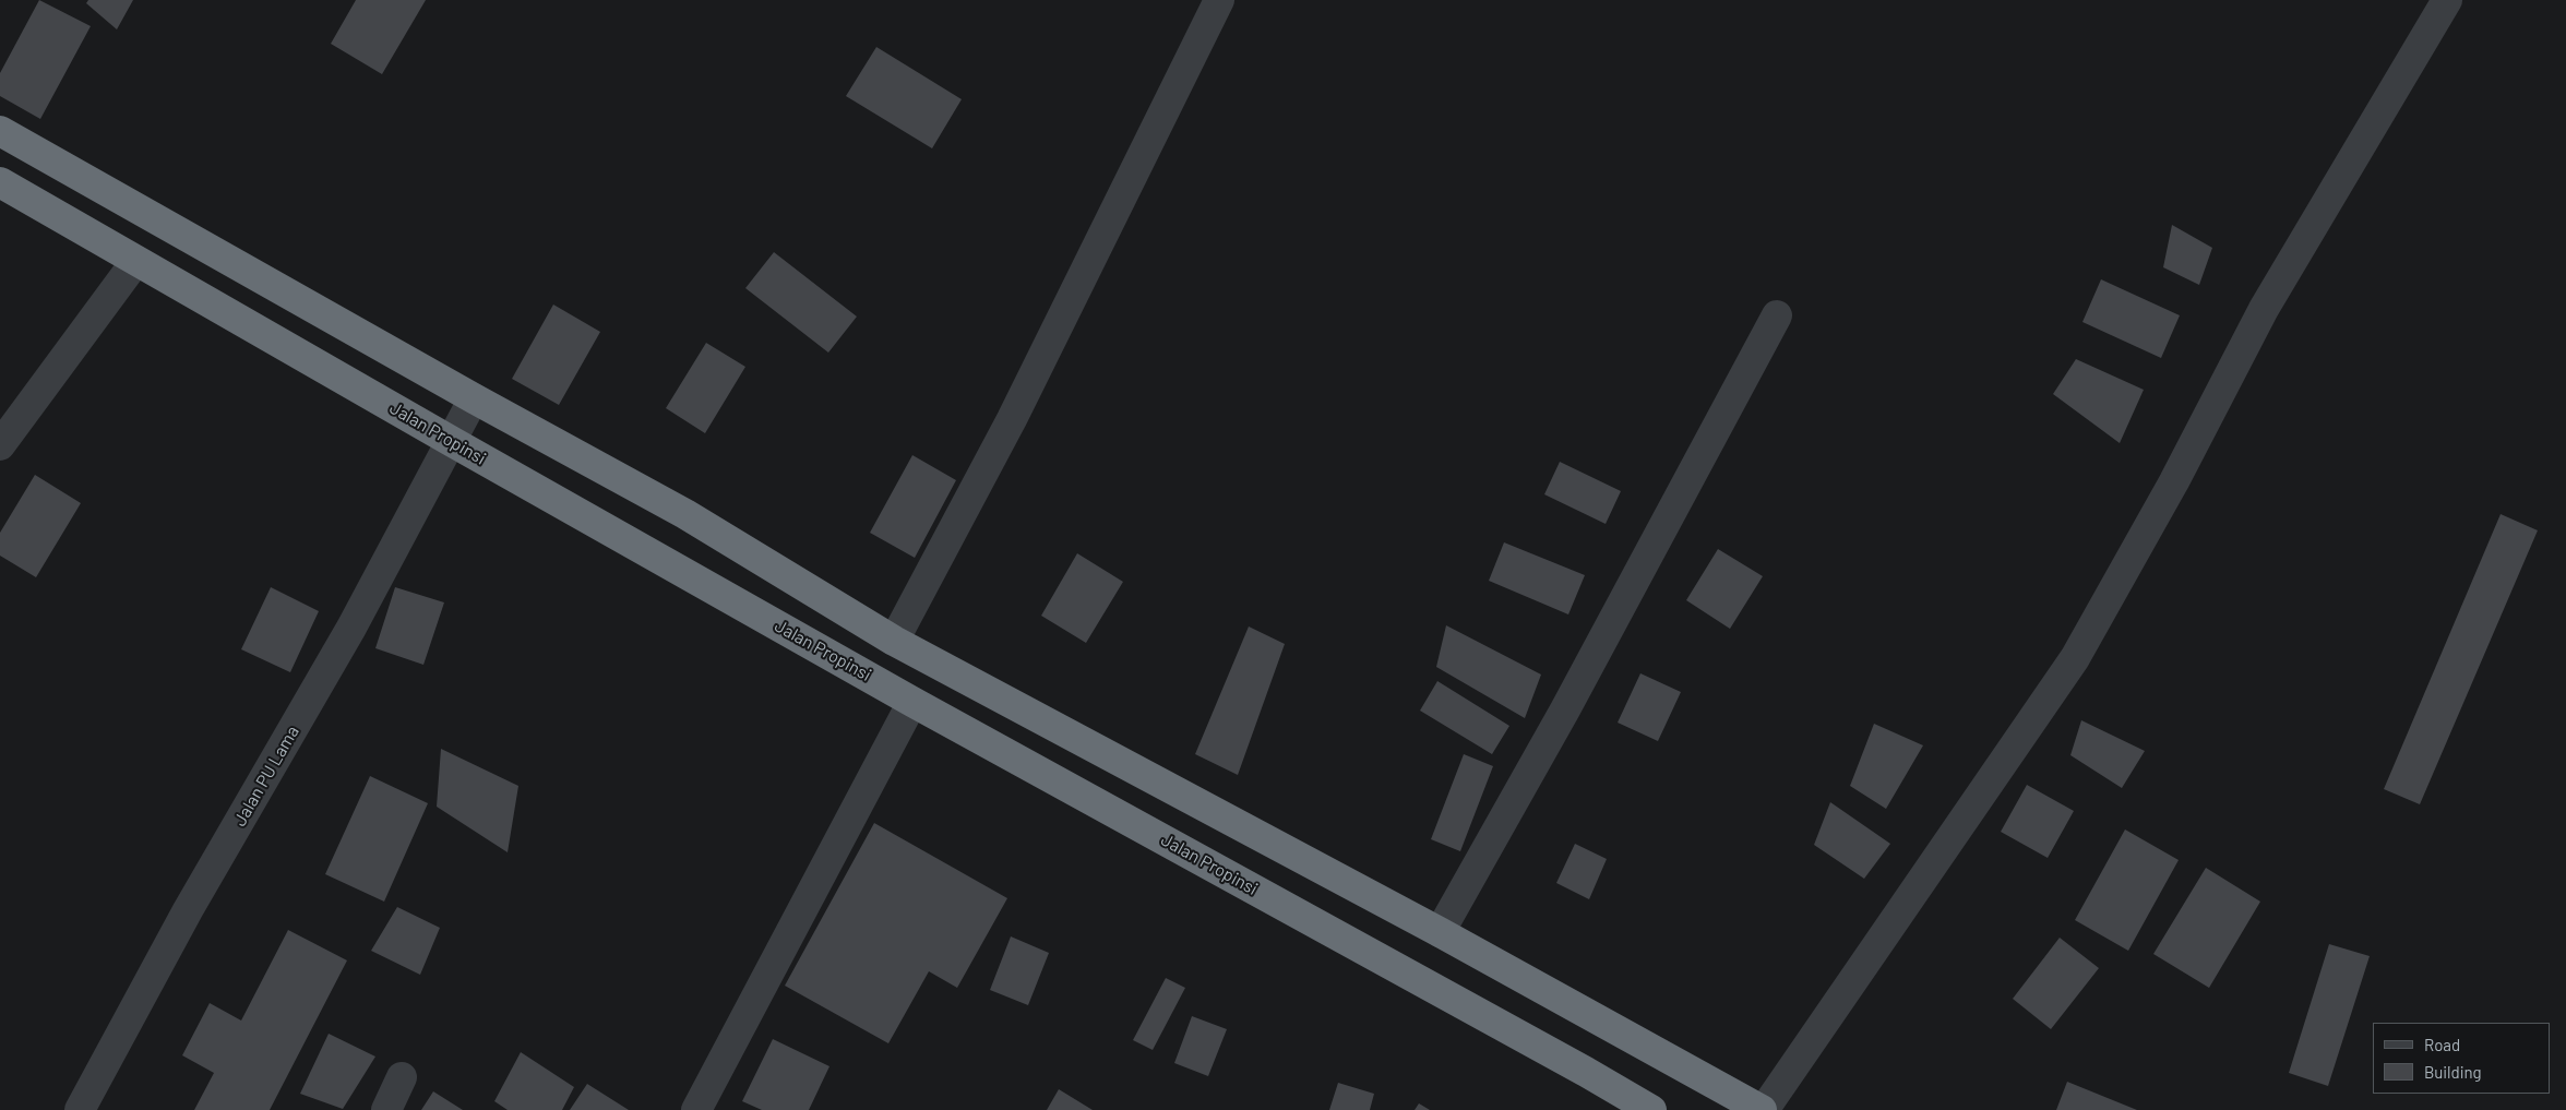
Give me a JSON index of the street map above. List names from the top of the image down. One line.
{"streets":{"highway":["Jalan Propinsi"],"street":["Jalan PU Lama"]},"crossings":[["Jalan Propinsi","Jalan PU Lama"]],"legend":["Road","Building"]}
